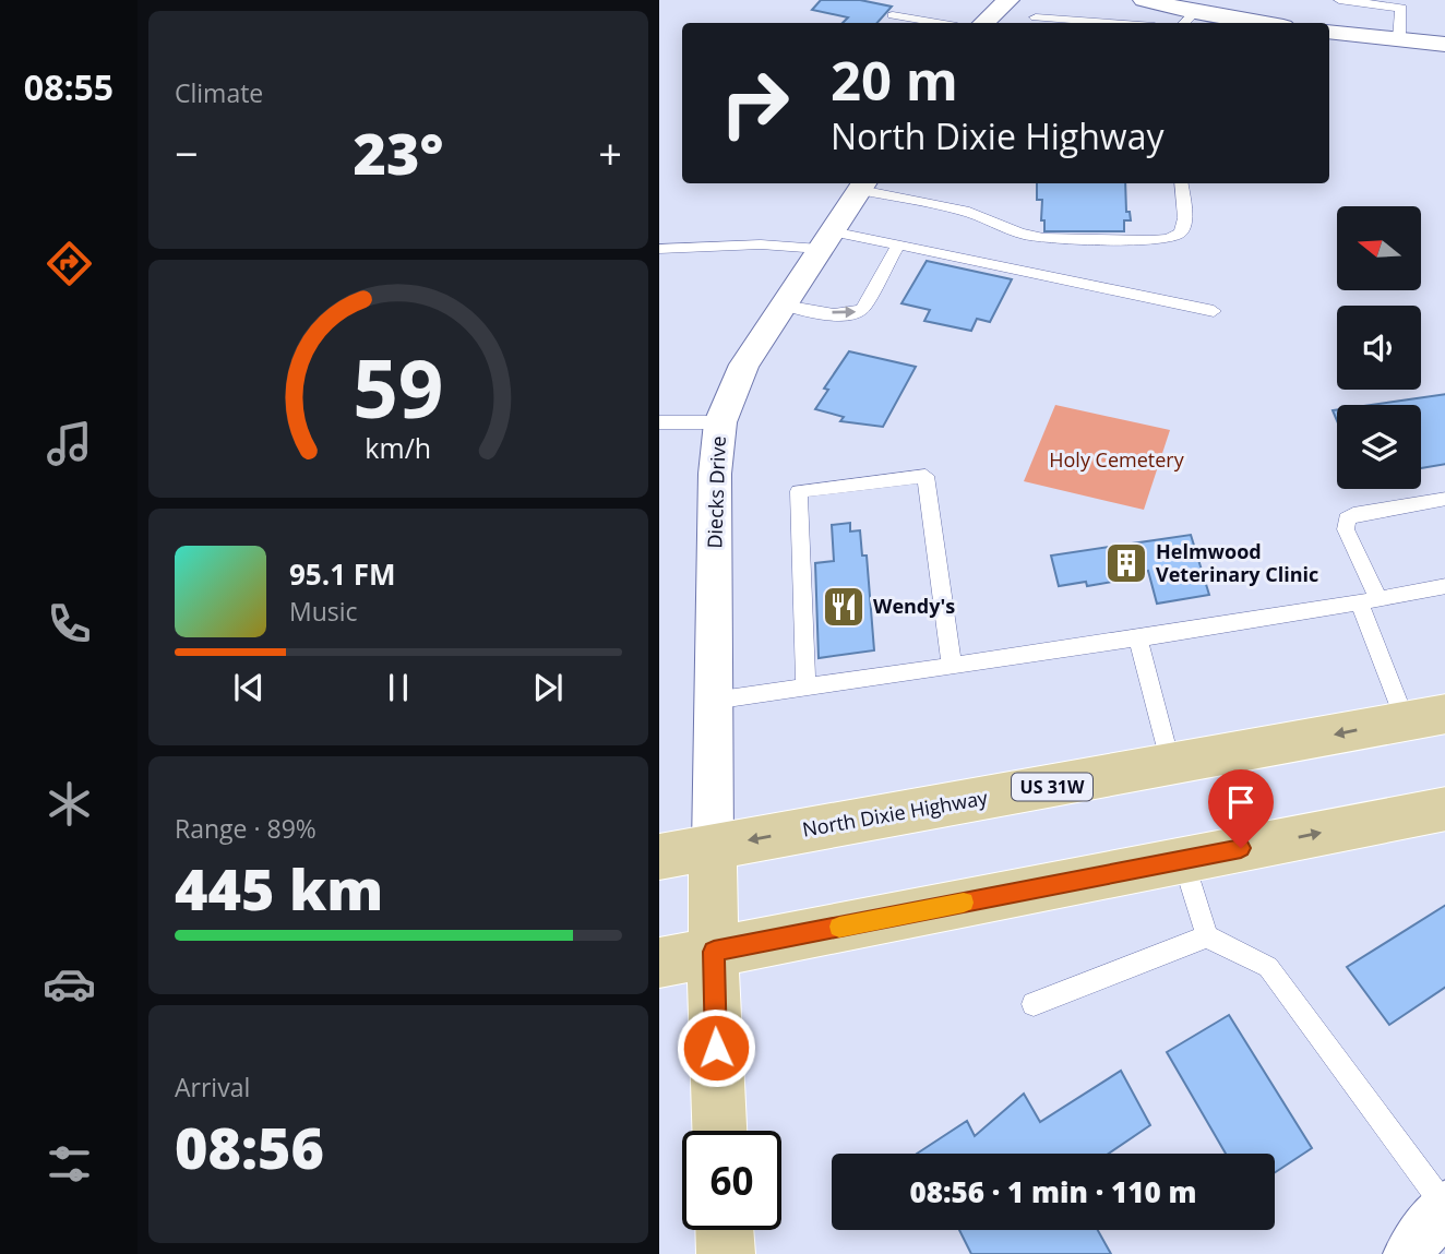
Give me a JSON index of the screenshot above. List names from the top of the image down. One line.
{"streets":{"main road":["US 31W","North Dixie Highway"],"street":["Diecks Drive"]},"crossings":[["Diecks Drive","North Dixie Highway"]],"parks":["Holy Cemetery"],"places":{"building":["Helmwood Veterinary Clinic"],"restaurant":["Wendy's"]},"north":"left","page":{"tabs":"08:55","tile":["Climate",["Range · 89%","445 km"],["Arrival","08:56"]],"turn":["20 m","North Dixie Highway"],"heat":["−","23°","+"],"song":["95.1 FM","Music"],"limit":"60","trip":"08:56 · 1 min · 110 m","gauge":["59","km/h"]}}
